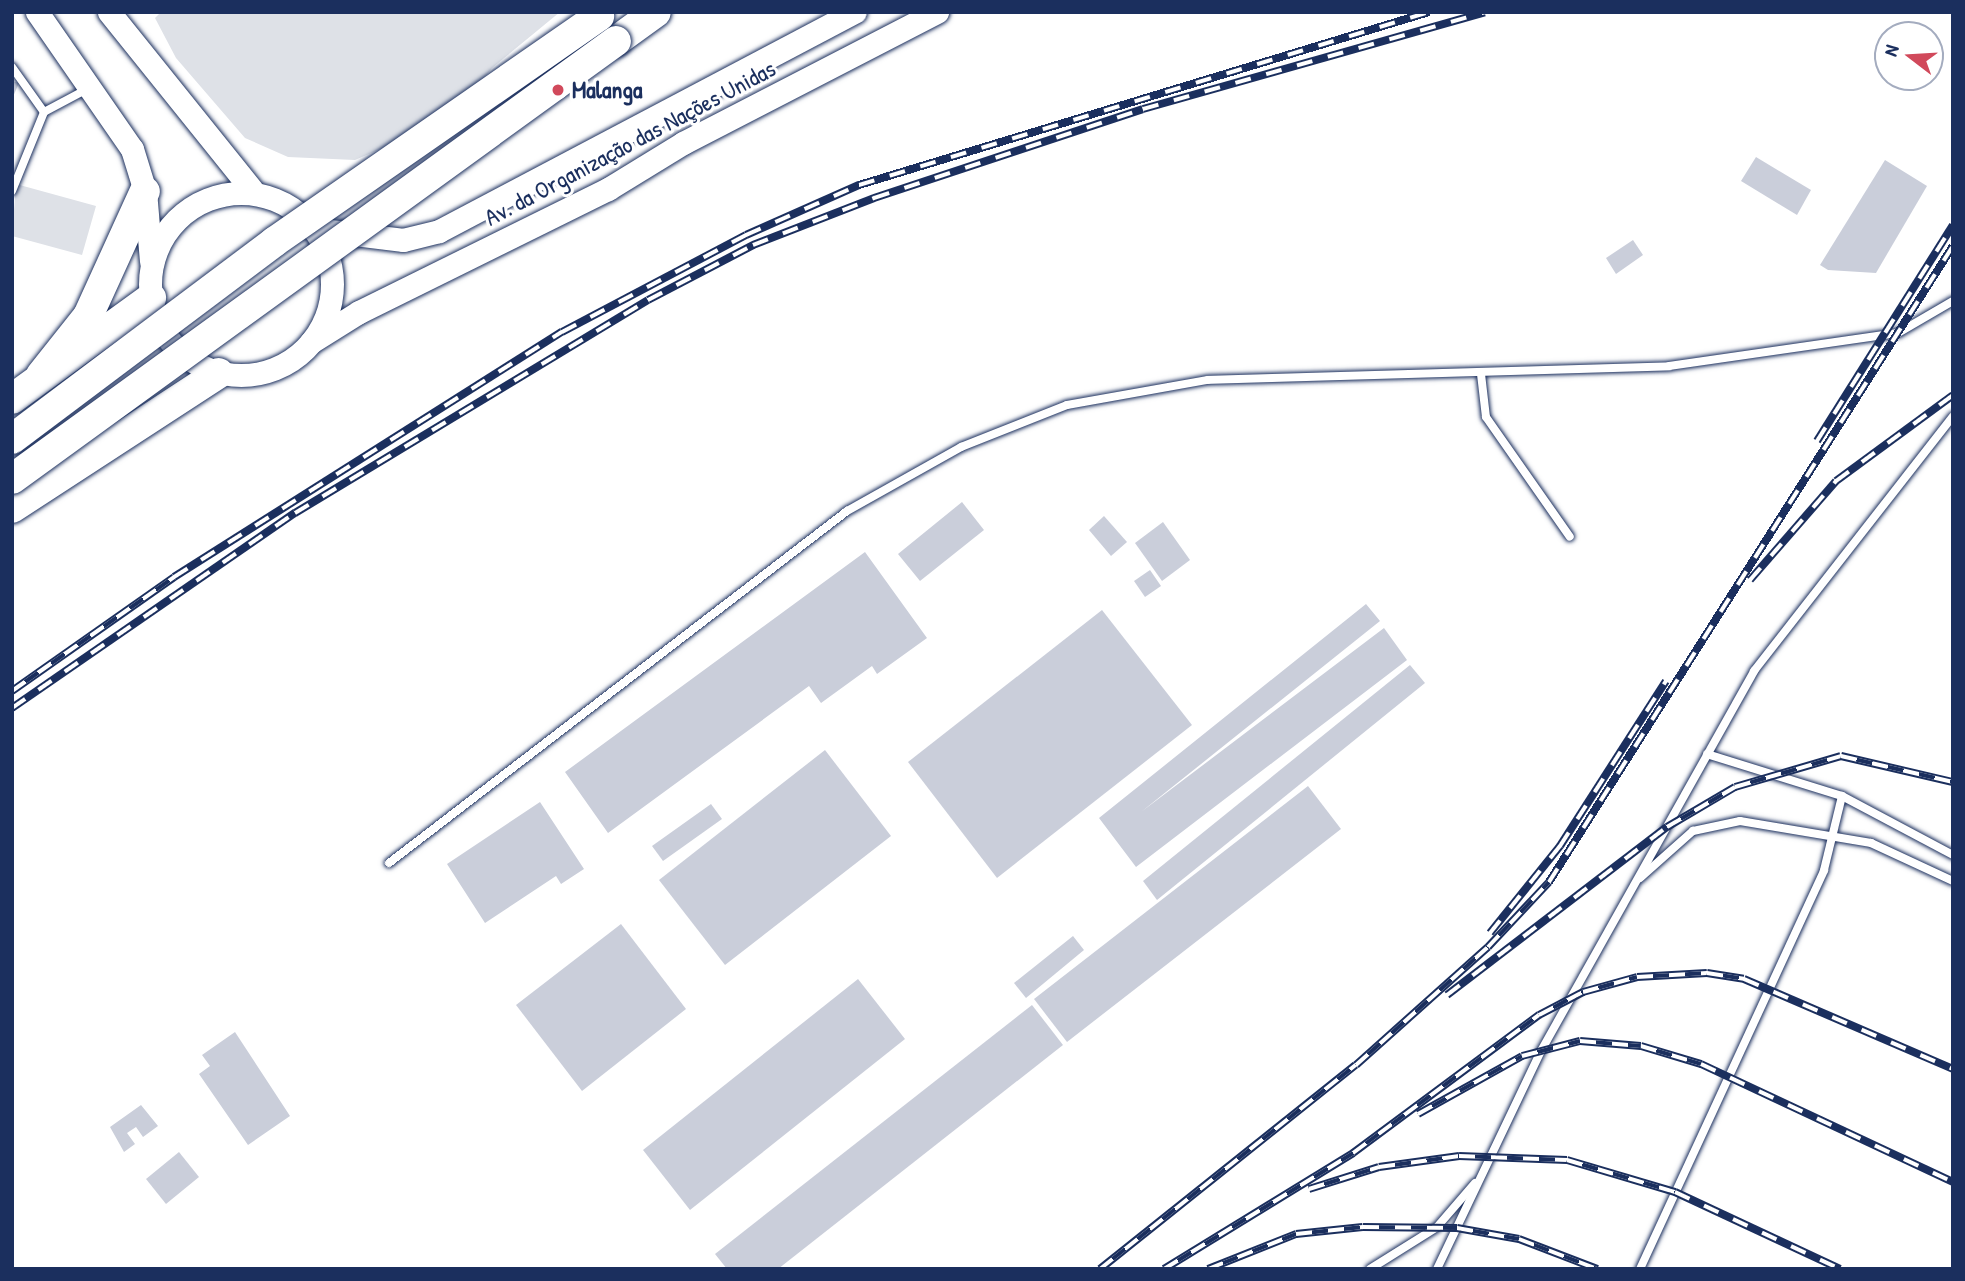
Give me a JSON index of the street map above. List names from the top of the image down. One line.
{"streets":{"main road":["Av. da Organização das Nações Unidas"]},"places":["Malanga"],"north":"left"}
